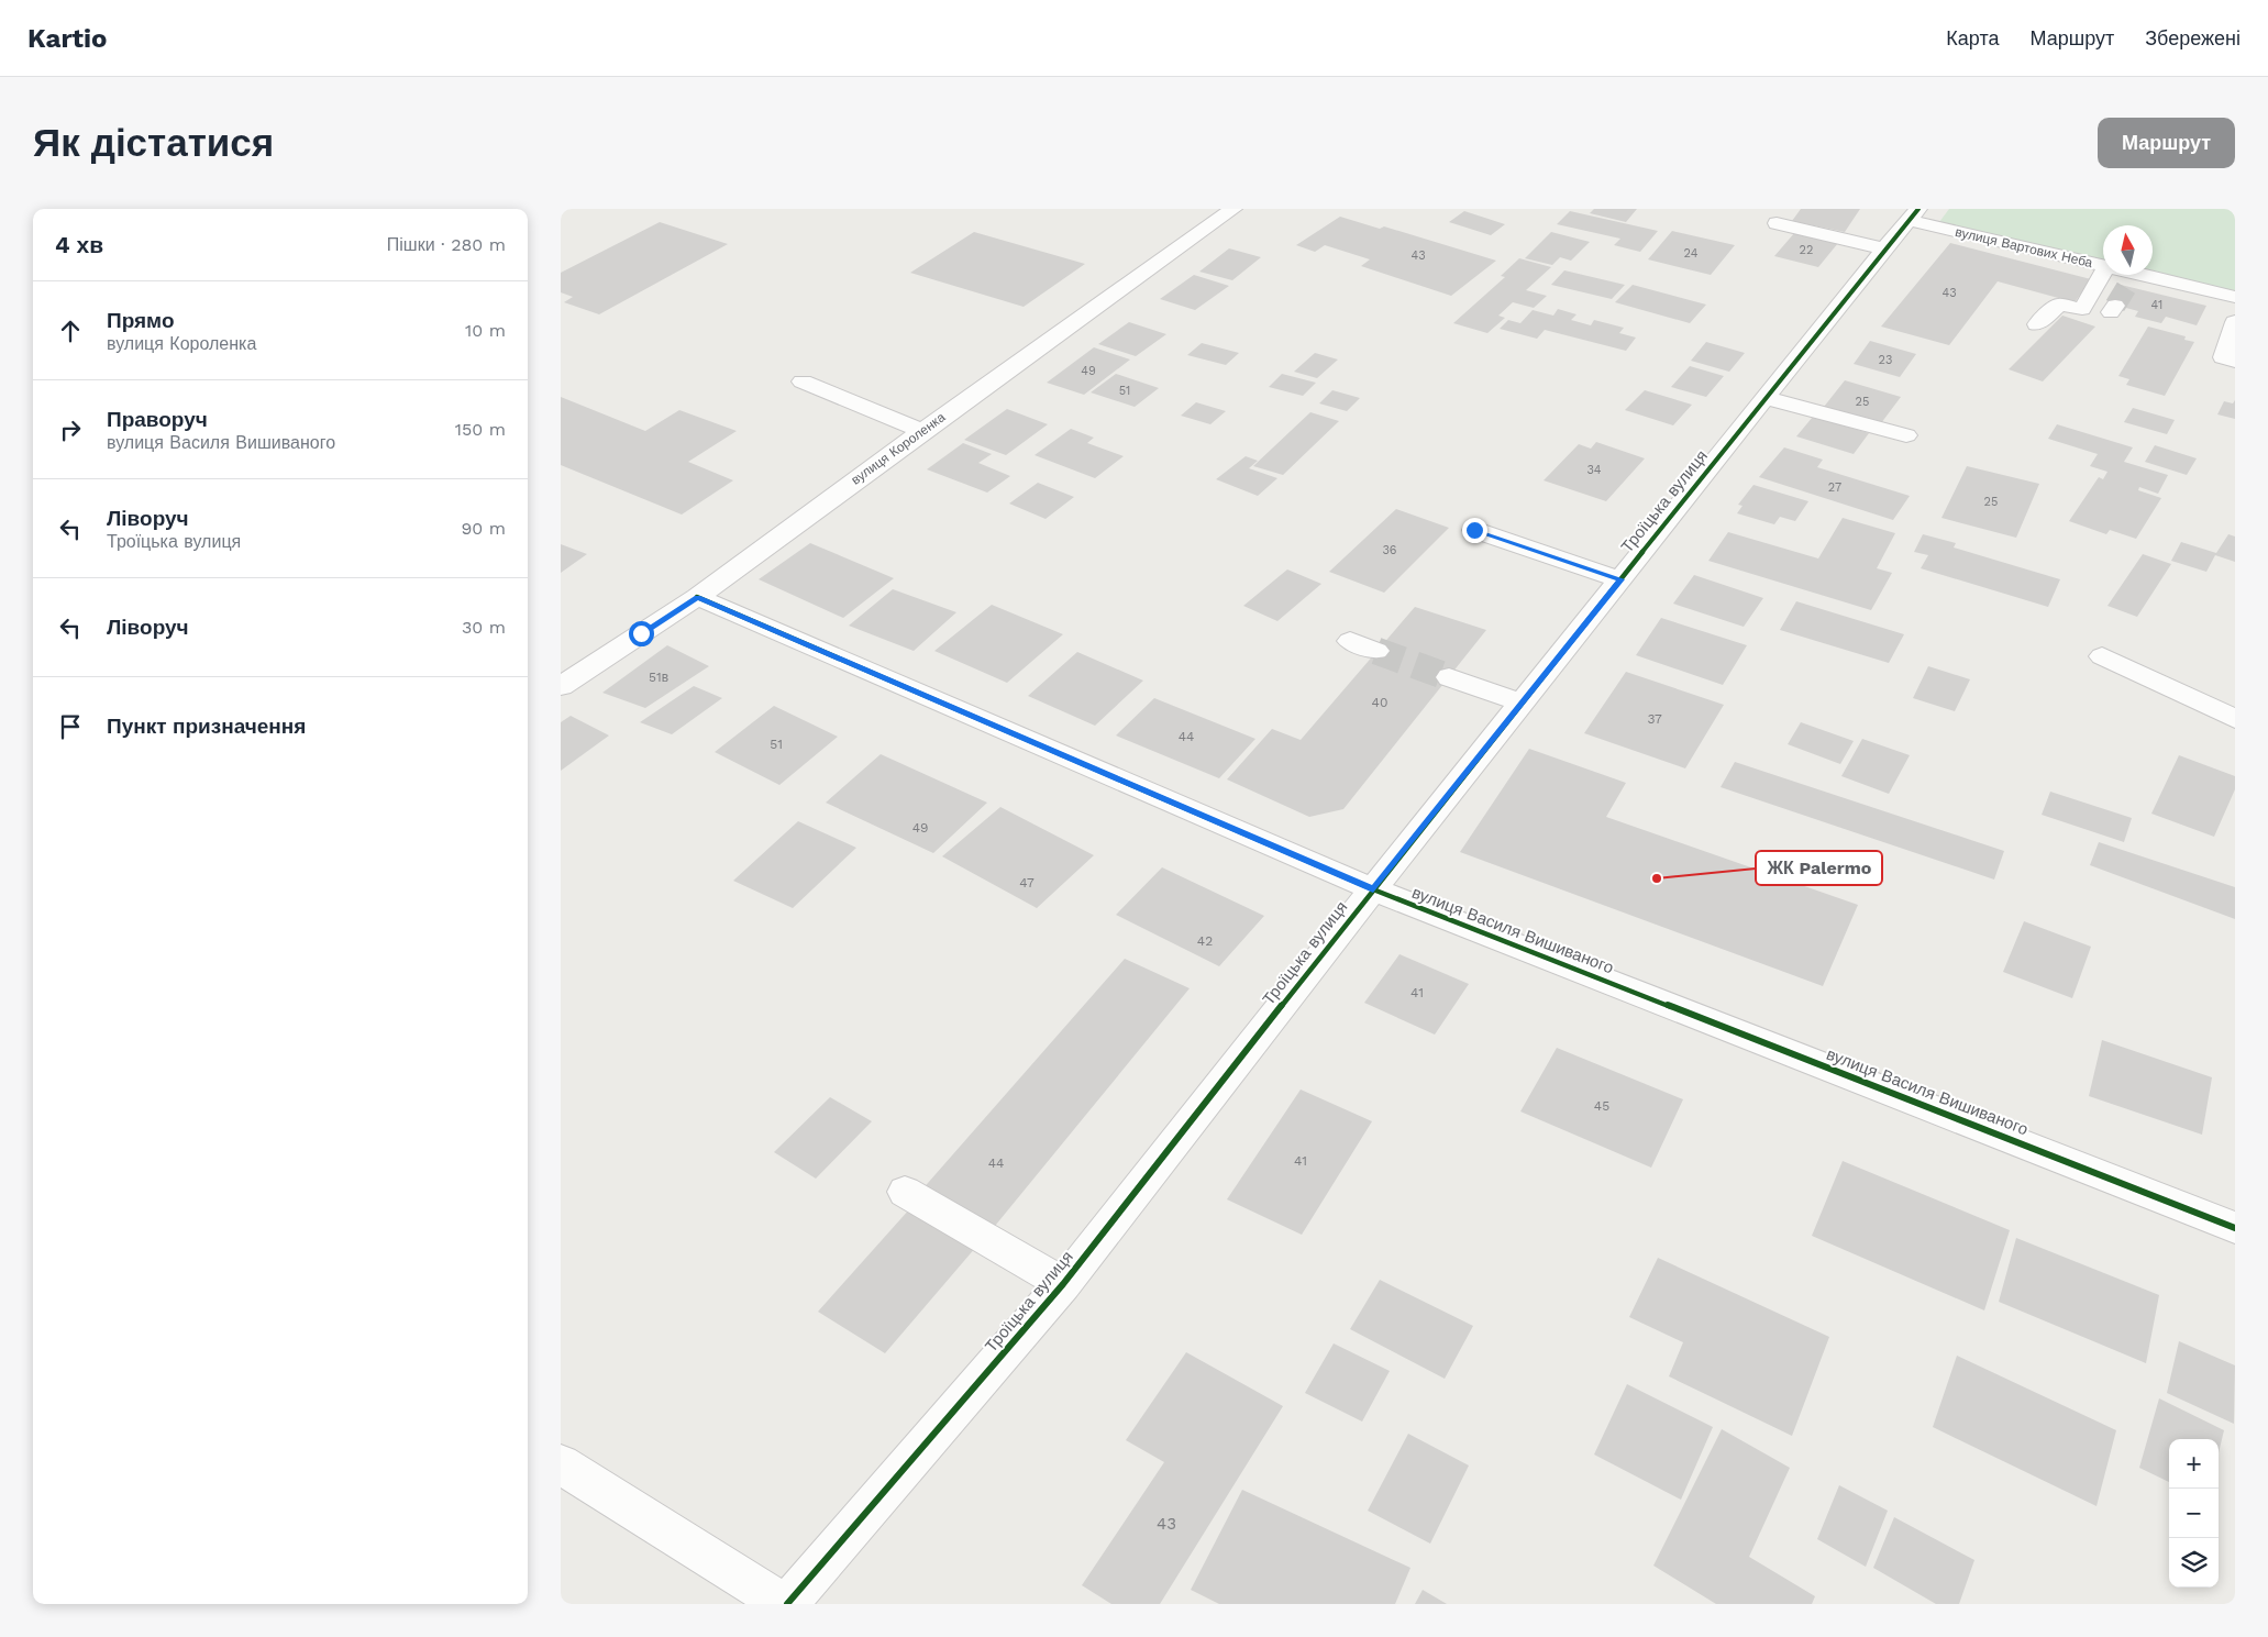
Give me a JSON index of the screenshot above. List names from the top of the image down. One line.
{"streets":{"street":["вулиця Вартових Неба","вулиця Короленка","Троїцька вулиця","вулиця Василя Вишиваного"]},"crossings":[["вулиця Вартових Неба","Троїцька вулиця"],["вулиця Короленка","вулиця Василя Вишиваного"],["Троїцька вулиця","вулиця Василя Вишиваного"]],"places":["ЖК Palermo"],"house_numbers":["22","24","43","43","41","23","49","51","25","34","27","25","36","51в","40","37","44","51","49","47","42","41","45","41","44","43"],"north":"top","page":{"header":"Kartio","nav":["Карта","Маршрут","Збережені"],"buttons":"Маршрут","title":"Як дістатися","heading":["4 хв","Пішки · 280 m"],"list":[["Прямо","вулиця Короленка","10 m"],["Праворуч","вулиця Василя Вишиваного","150 m"],["Ліворуч","Троїцька вулиця","90 m"],["Ліворуч","30 m"],"Пункт призначення"],"map_buttons":["+","−"]}}
